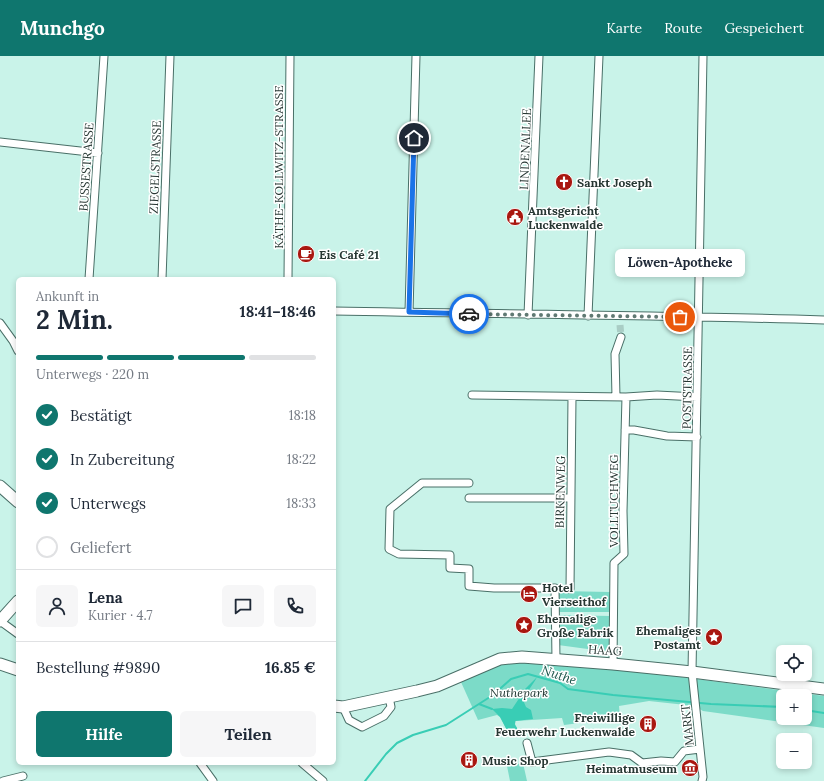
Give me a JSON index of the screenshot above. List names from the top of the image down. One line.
{"streets":{"main road":["HAAG"],"street":["LINDENALLEE","BUSSESTRASSE","ZIEGELSTRASSE","KÄTHE-KOLLWITZ-STRASSE","POSTSTRASSE","BIRKENWEG","VOLLTUCHWEG","MARKT"]},"crossings":[["POSTSTRASSE","HAAG"],["POSTSTRASSE","MARKT"],["VOLLTUCHWEG","HAAG"],["HAAG","MARKT"]],"water":["Nuthe"],"parks":["Nuthepark"],"places":{"church":["Sankt Joseph"],"public building":["Amtsgericht Luckenwalde"],"cafe":["Eis Café 21"],"other":["Löwen-Apotheke"],"hotel":["Hotel Vierseithof"],"place":["Ehemalige Große Fabrik","Ehemaliges Postamt"],"building":["Freiwillige Feuerwehr Luckenwalde","Music Shop"],"museum":["Heimatmuseum"]},"page":{"header":"Munchgo","nav":["Karte","Route","Gespeichert"],"bubble":"Löwen-Apotheke","heading":["2 Min.","Ankunft in","18:41–18:46"],"panel":["Lena","Kurier · 4.7","Bestellung #9890","16.85 €"],"bar":"Unterwegs · 220 m","list":[["Bestätigt","18:18"],["In Zubereitung","18:22"],["Unterwegs","18:33"],"Geliefert"],"map_buttons":["+","−"],"buttons":["Hilfe","Teilen"]}}
